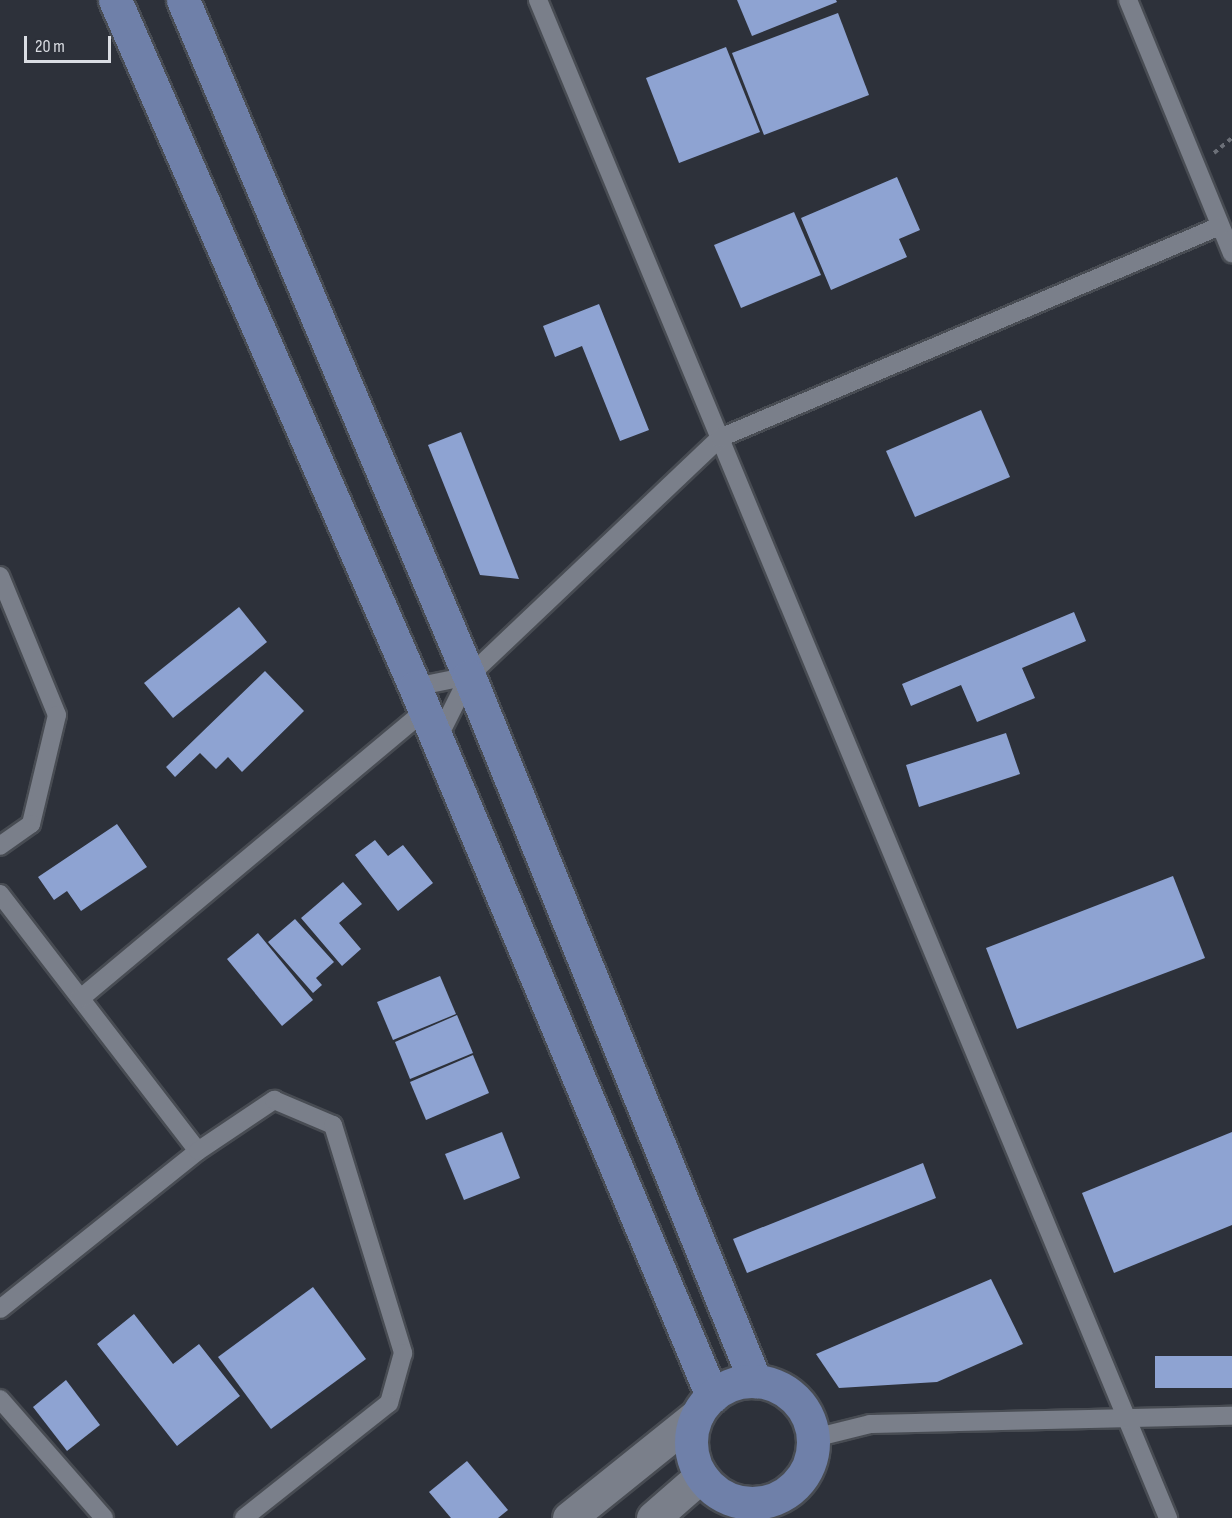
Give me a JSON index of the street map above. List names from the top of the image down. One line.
{"scale_bar":"20 m"}
